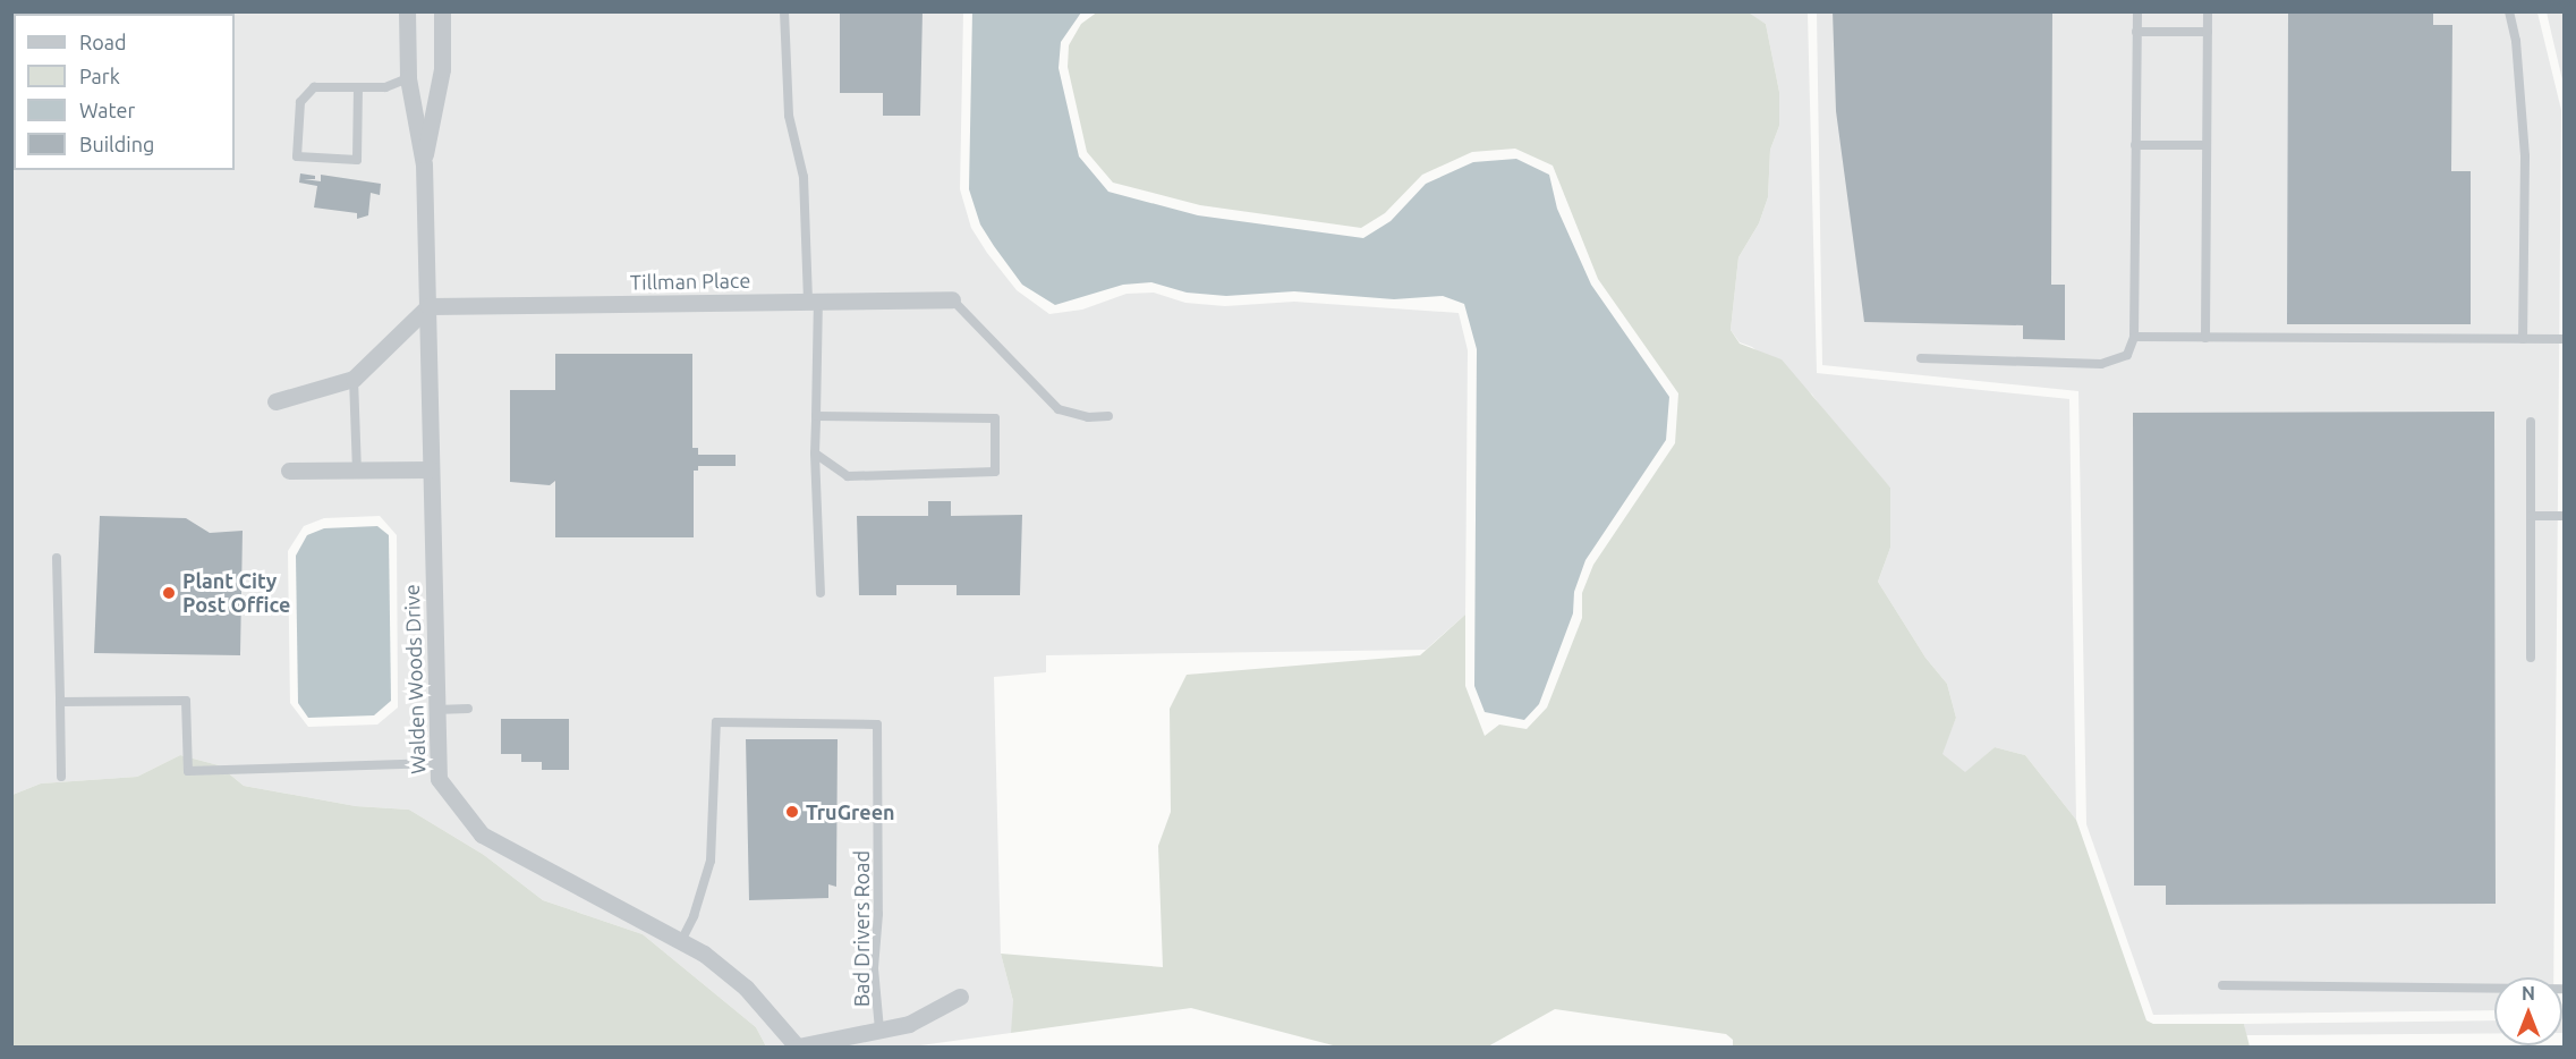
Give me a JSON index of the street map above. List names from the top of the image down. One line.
{"streets":{"street":["Tillman Place","Walden Woods Drive"],"lane":["Bad Drivers Road"]},"crossings":[["Tillman Place","Walden Woods Drive"],["Walden Woods Drive","Bad Drivers Road"]],"places":["Plant City Post Office","TruGreen"],"legend":["Road","Park","Water","Building"],"north":"top"}
